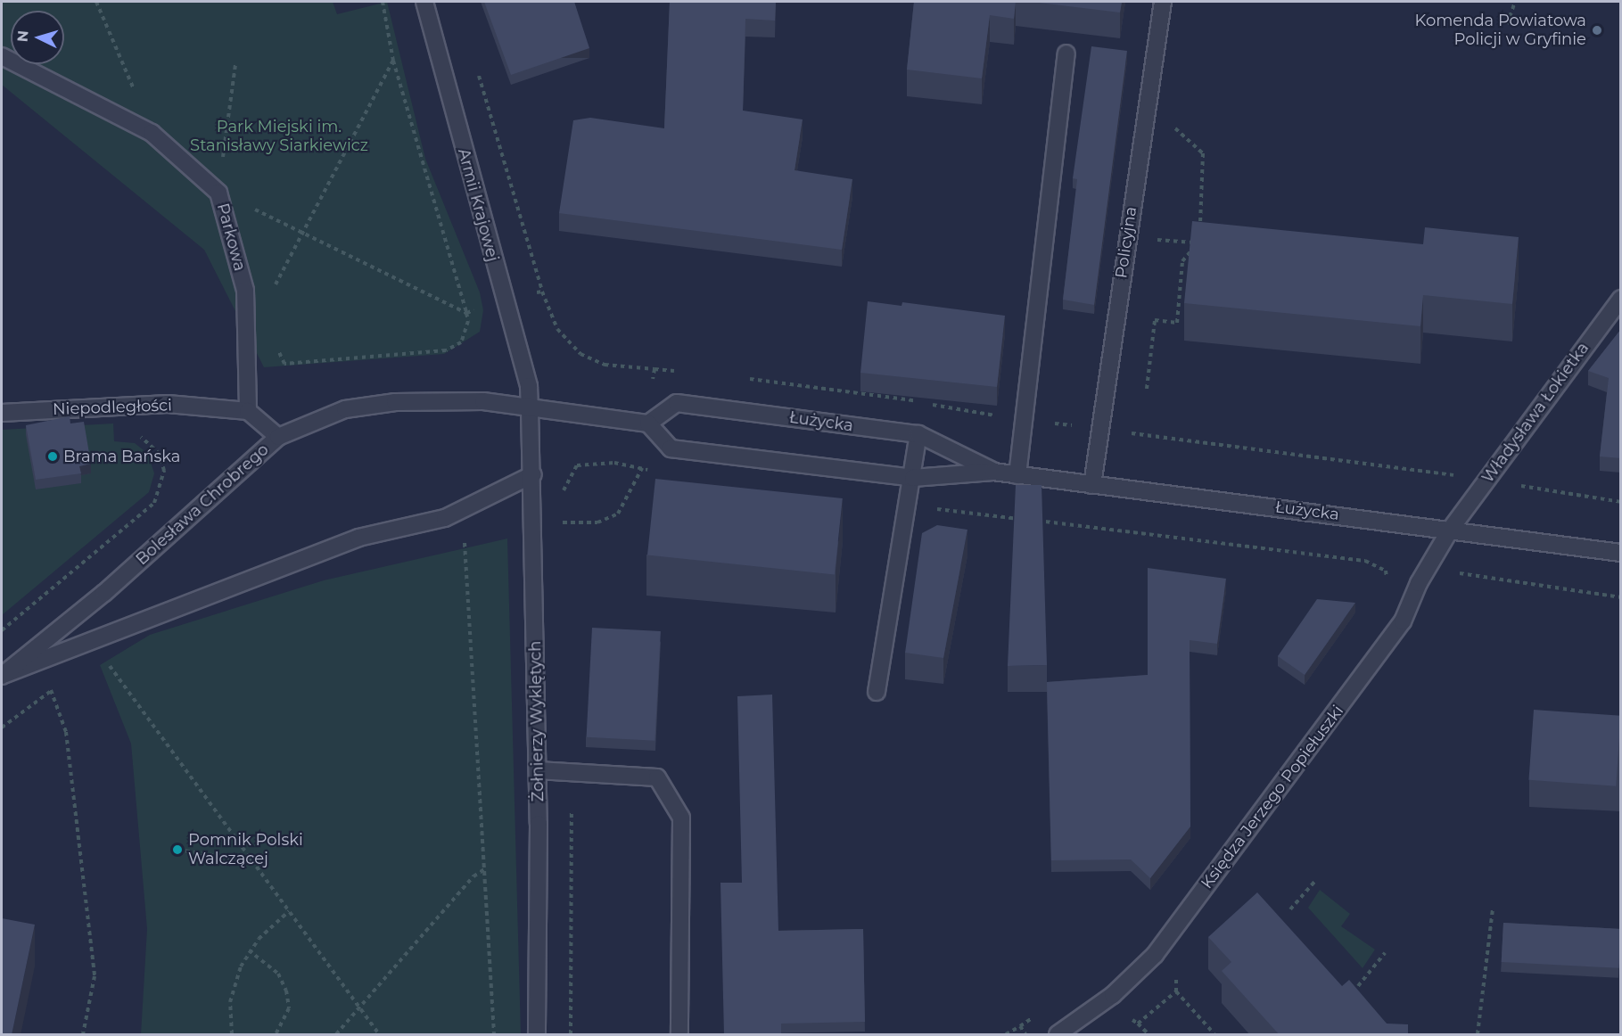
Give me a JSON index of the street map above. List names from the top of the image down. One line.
{"streets":{"street":["Armii Krajowej","Parkowa","Policyjna","Niepodległości","Władysława Łokietka","Łużycka","Bolesława Chrobrego","Żołnierzy Wyklętych","Księdza Jerzego Popiełuszki"]},"crossings":[["Armii Krajowej","Bolesława Chrobrego"],["Armii Krajowej","Żołnierzy Wyklętych"],["Parkowa","Niepodległości"],["Policyjna","Łużycka"],["Władysława Łokietka","Łużycka"],["Władysława Łokietka","Księdza Jerzego Popiełuszki"],["Łużycka","Księdza Jerzego Popiełuszki"],["Bolesława Chrobrego","Żołnierzy Wyklętych"]],"parks":["Park Miejski im. Stanisławy Siarkiewicz"],"places":["Komenda Powiatowa Policji w Gryfinie","Brama Bańska","Pomnik Polski Walczącej"],"north":"left"}
